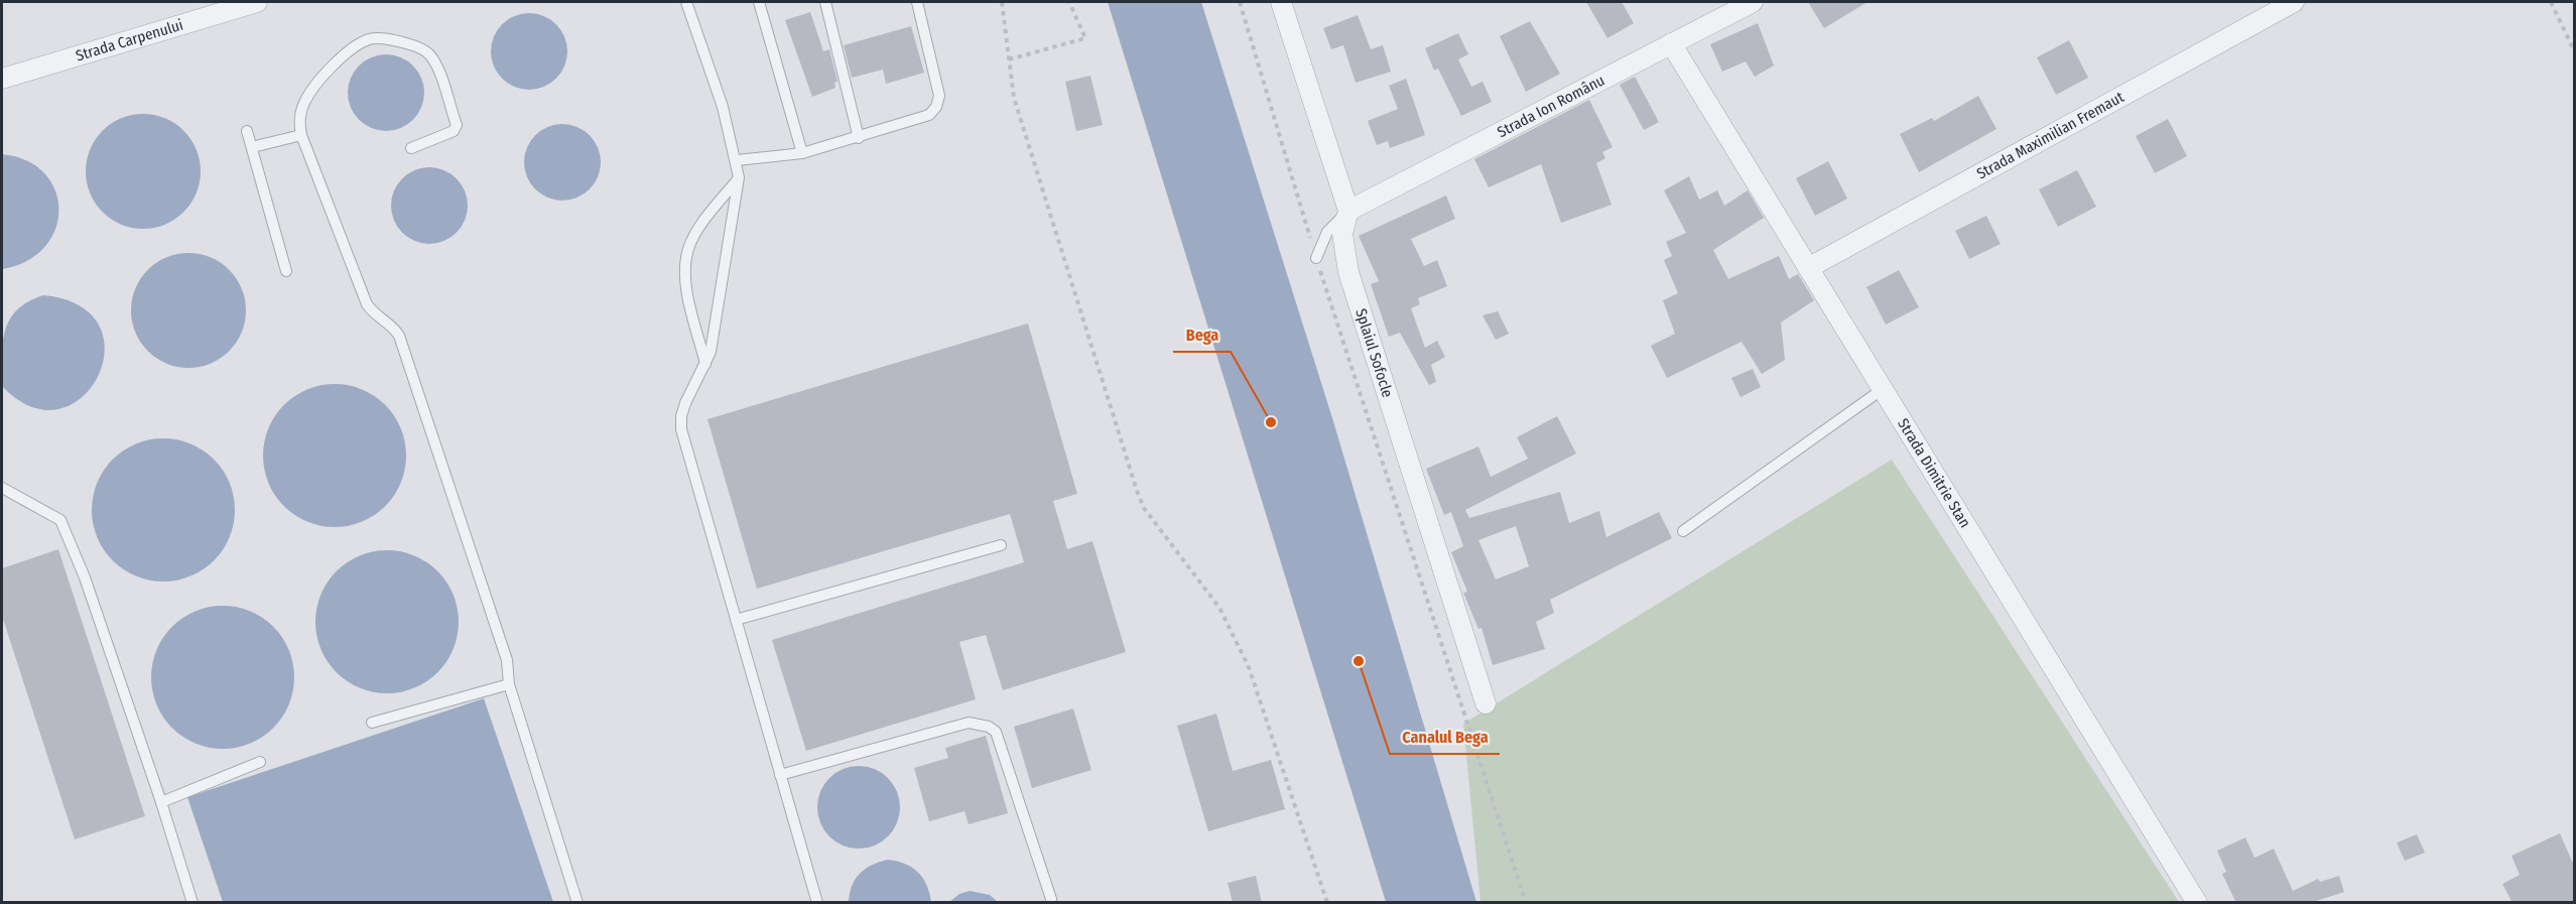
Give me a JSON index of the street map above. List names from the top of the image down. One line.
{"streets":{"street":["Strada Carpenului","Strada Ion Românu","Strada Maximilian Fremaut","Splaiul Sofocle","Strada Dimitrie Stan"]},"crossings":[["Strada Ion Românu","Splaiul Sofocle"],["Strada Ion Românu","Strada Dimitrie Stan"],["Strada Maximilian Fremaut","Strada Dimitrie Stan"]],"places":["Bega","Canalul Bega"]}
